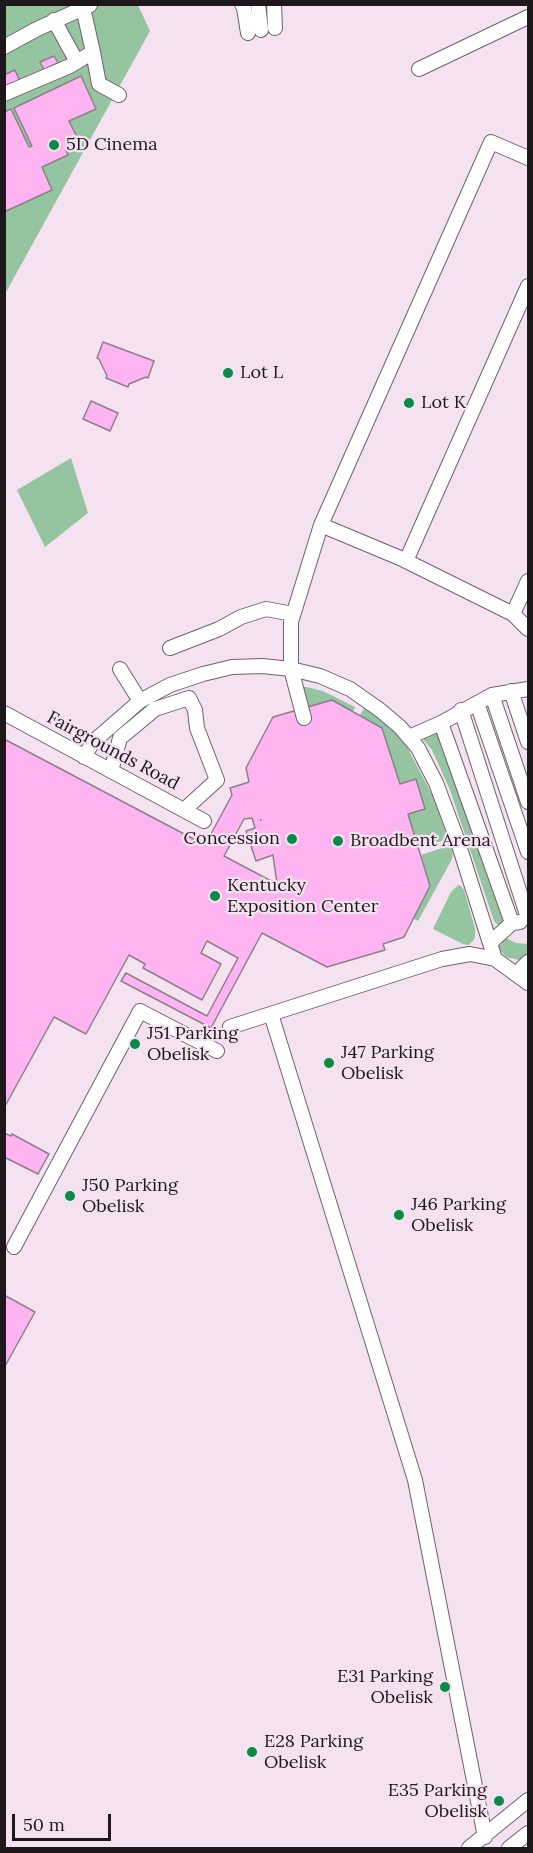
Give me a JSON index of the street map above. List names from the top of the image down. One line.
{"streets":{"street":["Fairgrounds Road"]},"places":["5D Cinema","Lot L","Lot K","Concession","Broadbent Arena","Kentucky Exposition Center","J51 Parking Obelisk","J47 Parking Obelisk","J50 Parking Obelisk","J46 Parking Obelisk","E31 Parking Obelisk","E28 Parking Obelisk","E35 Parking Obelisk"],"scale_bar":"50 m"}
